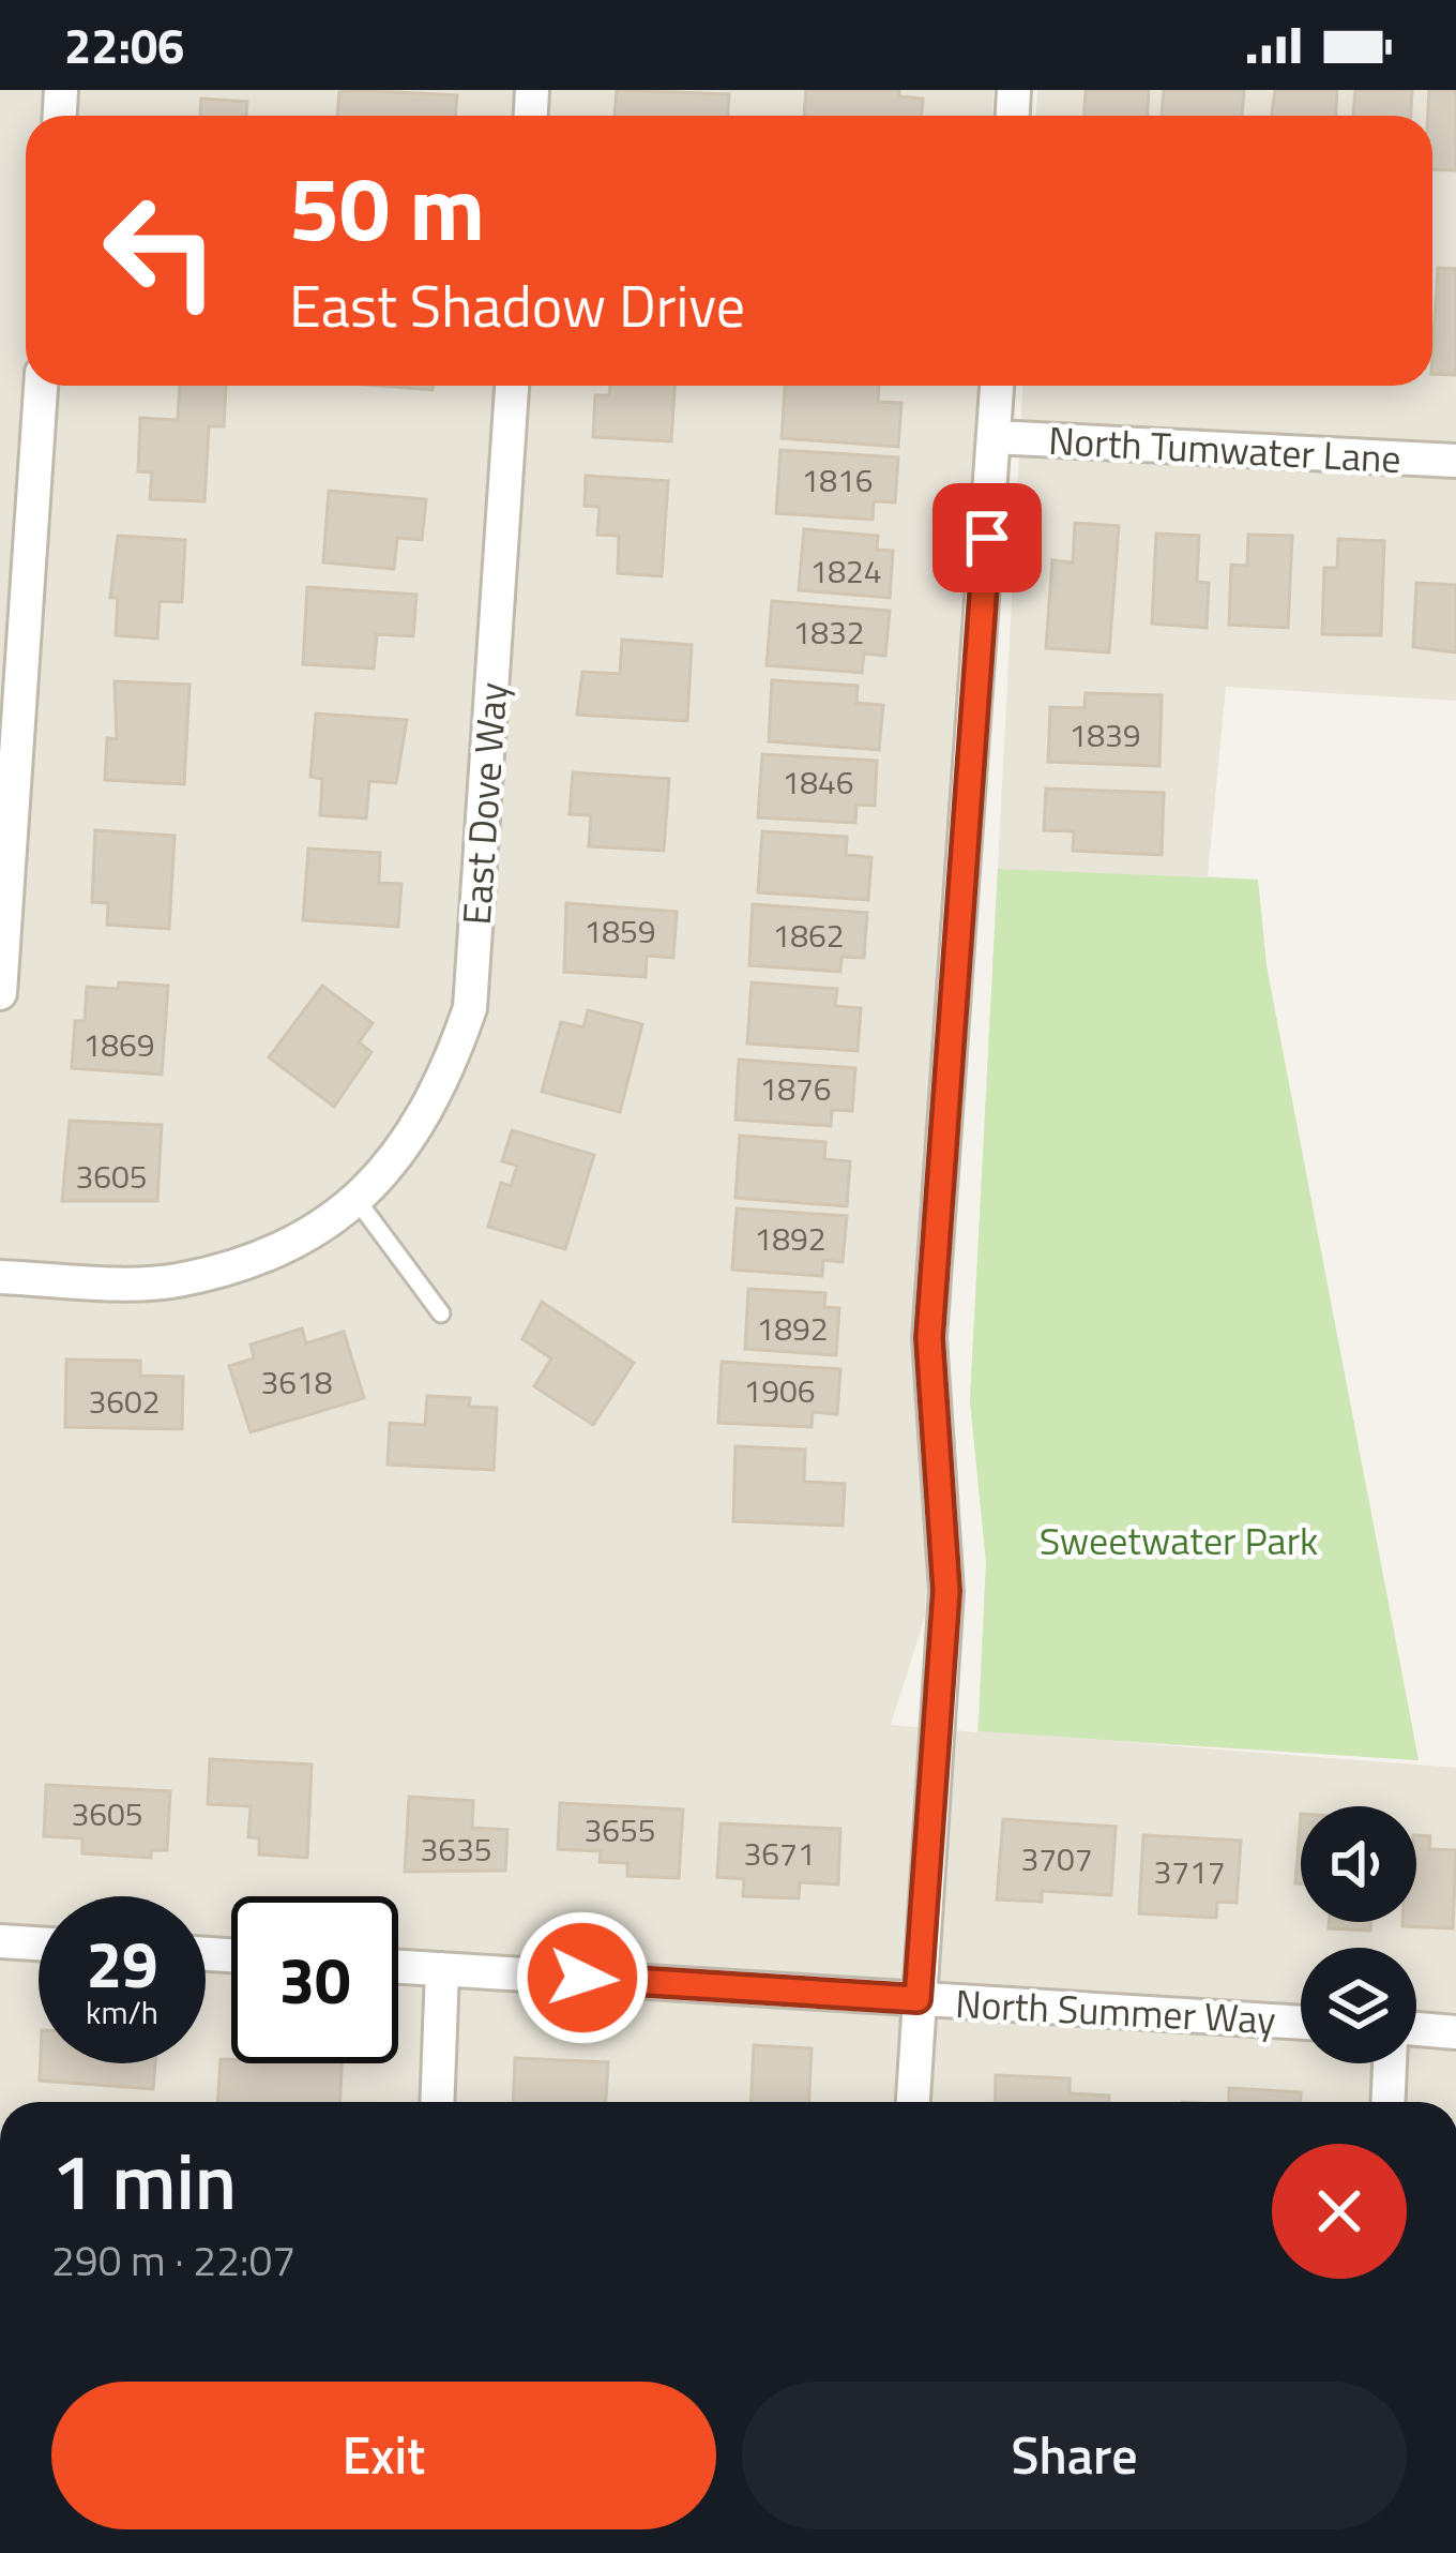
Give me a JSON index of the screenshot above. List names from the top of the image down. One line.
{"streets":{"street":["North Tumwater Lane","East Dove Way","North Summer Way"]},"parks":["Sweetwater Park"],"house_numbers":["1816","1824","1832","1839","1846","1859","1862","1869","1876","3605","1892","1892","3618","1906","3602","3605","3655","3635","3671","3707","3717"],"page":{"status":"22:06","turn":["50 m","East Shadow Drive"],"speed":"29 km/h","limit":"30","heading":["1 min","290 m · 22:07"],"buttons":["Exit","Share"]}}
